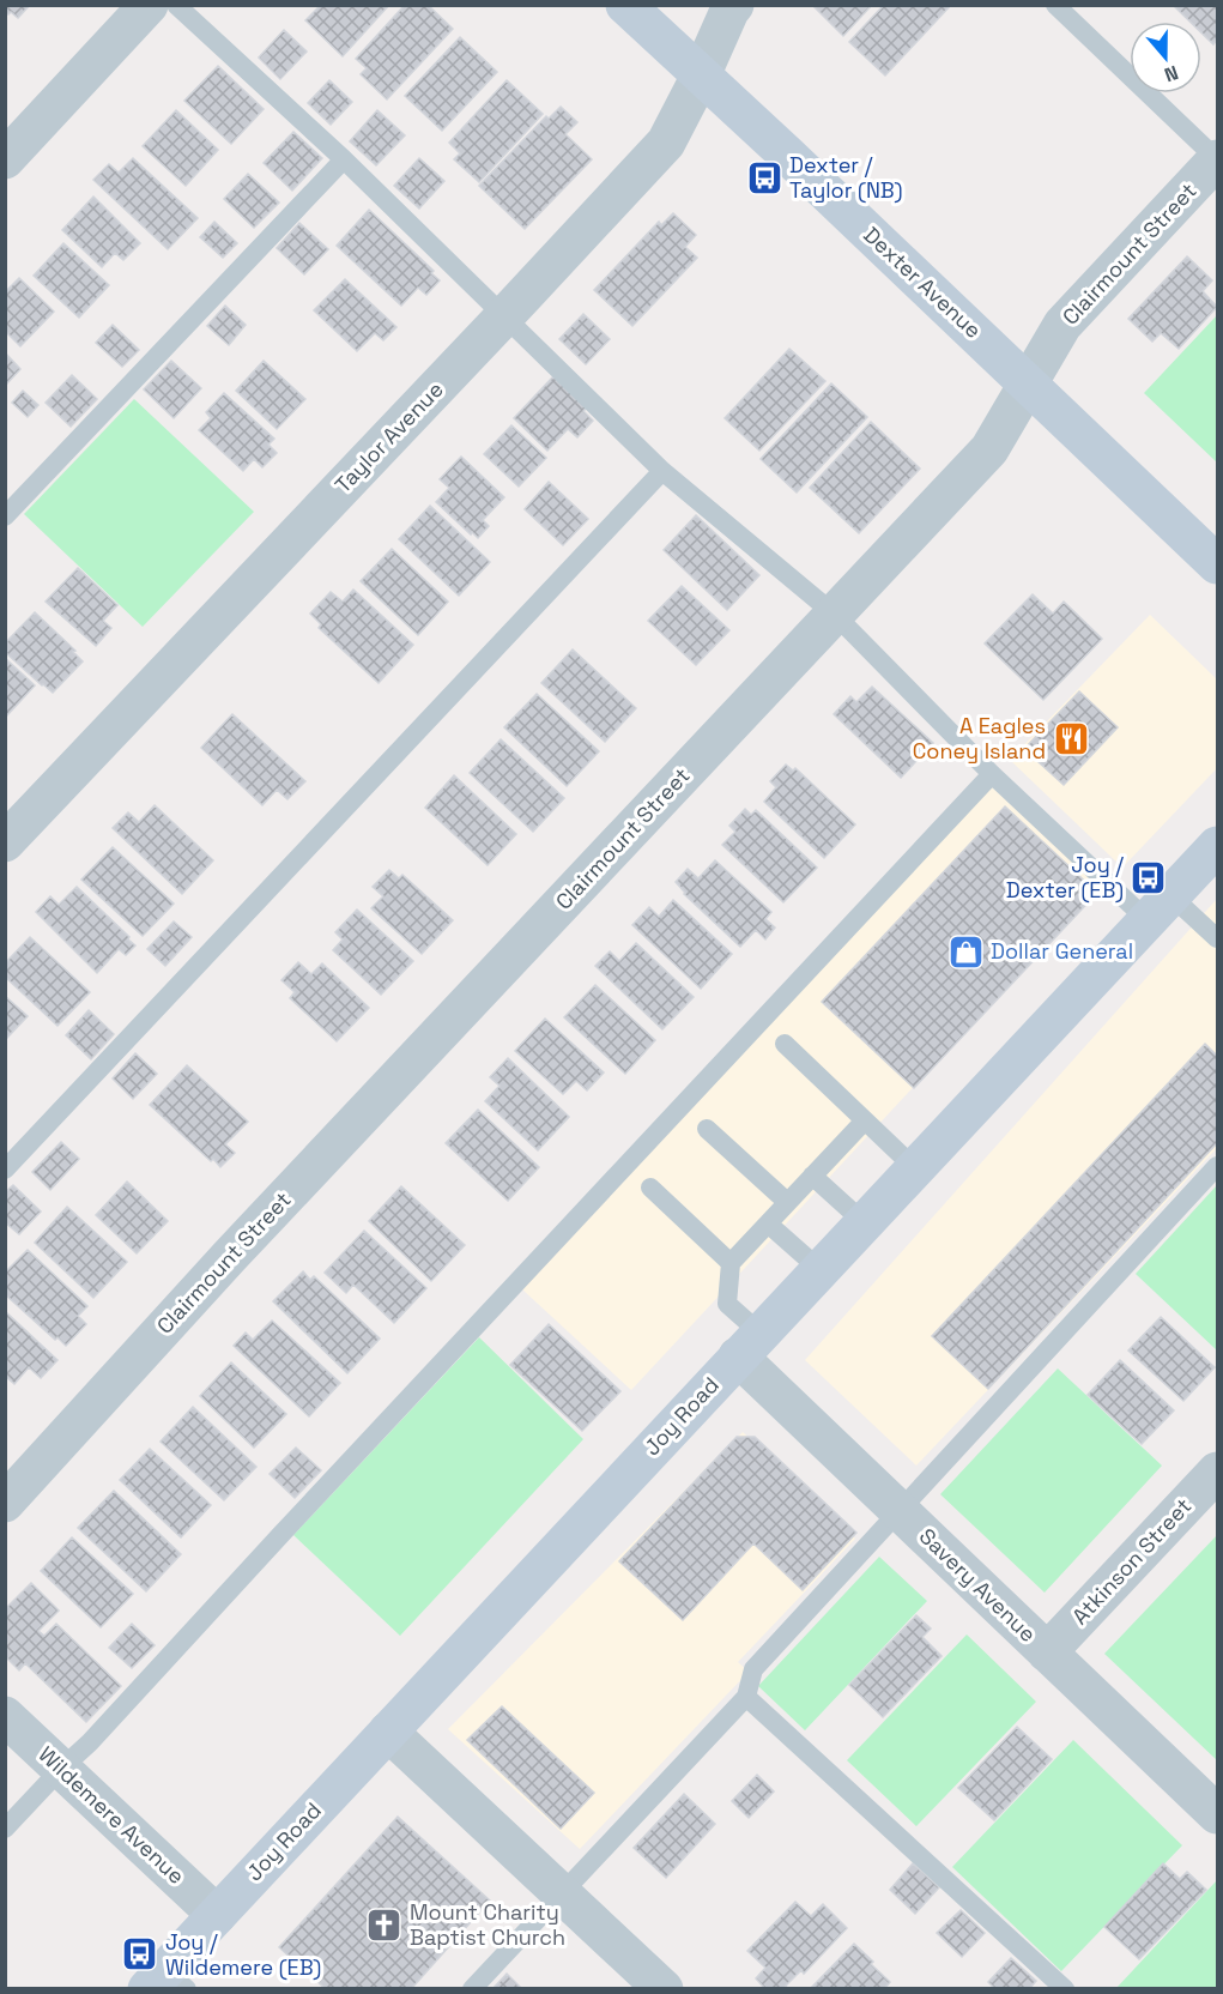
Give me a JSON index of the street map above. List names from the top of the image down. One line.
{"streets":{"street":["Clairmount Street","Dexter Avenue","Taylor Avenue","Joy Road","Atkinson Street","Savery Avenue","Wildemere Avenue"]},"crossings":[["Clairmount Street","Dexter Avenue"],["Dexter Avenue","Taylor Avenue"],["Joy Road","Savery Avenue"],["Joy Road","Wildemere Avenue"],["Atkinson Street","Savery Avenue"]],"places":{"bus stop":["Dexter / Taylor (NB)","Joy / Dexter (EB)","Joy / Wildemere (EB)"],"restaurant":["A Eagles Coney Island"],"shop":["Dollar General"],"church":["Mount Charity Baptist Church"]},"north":"bottom"}
